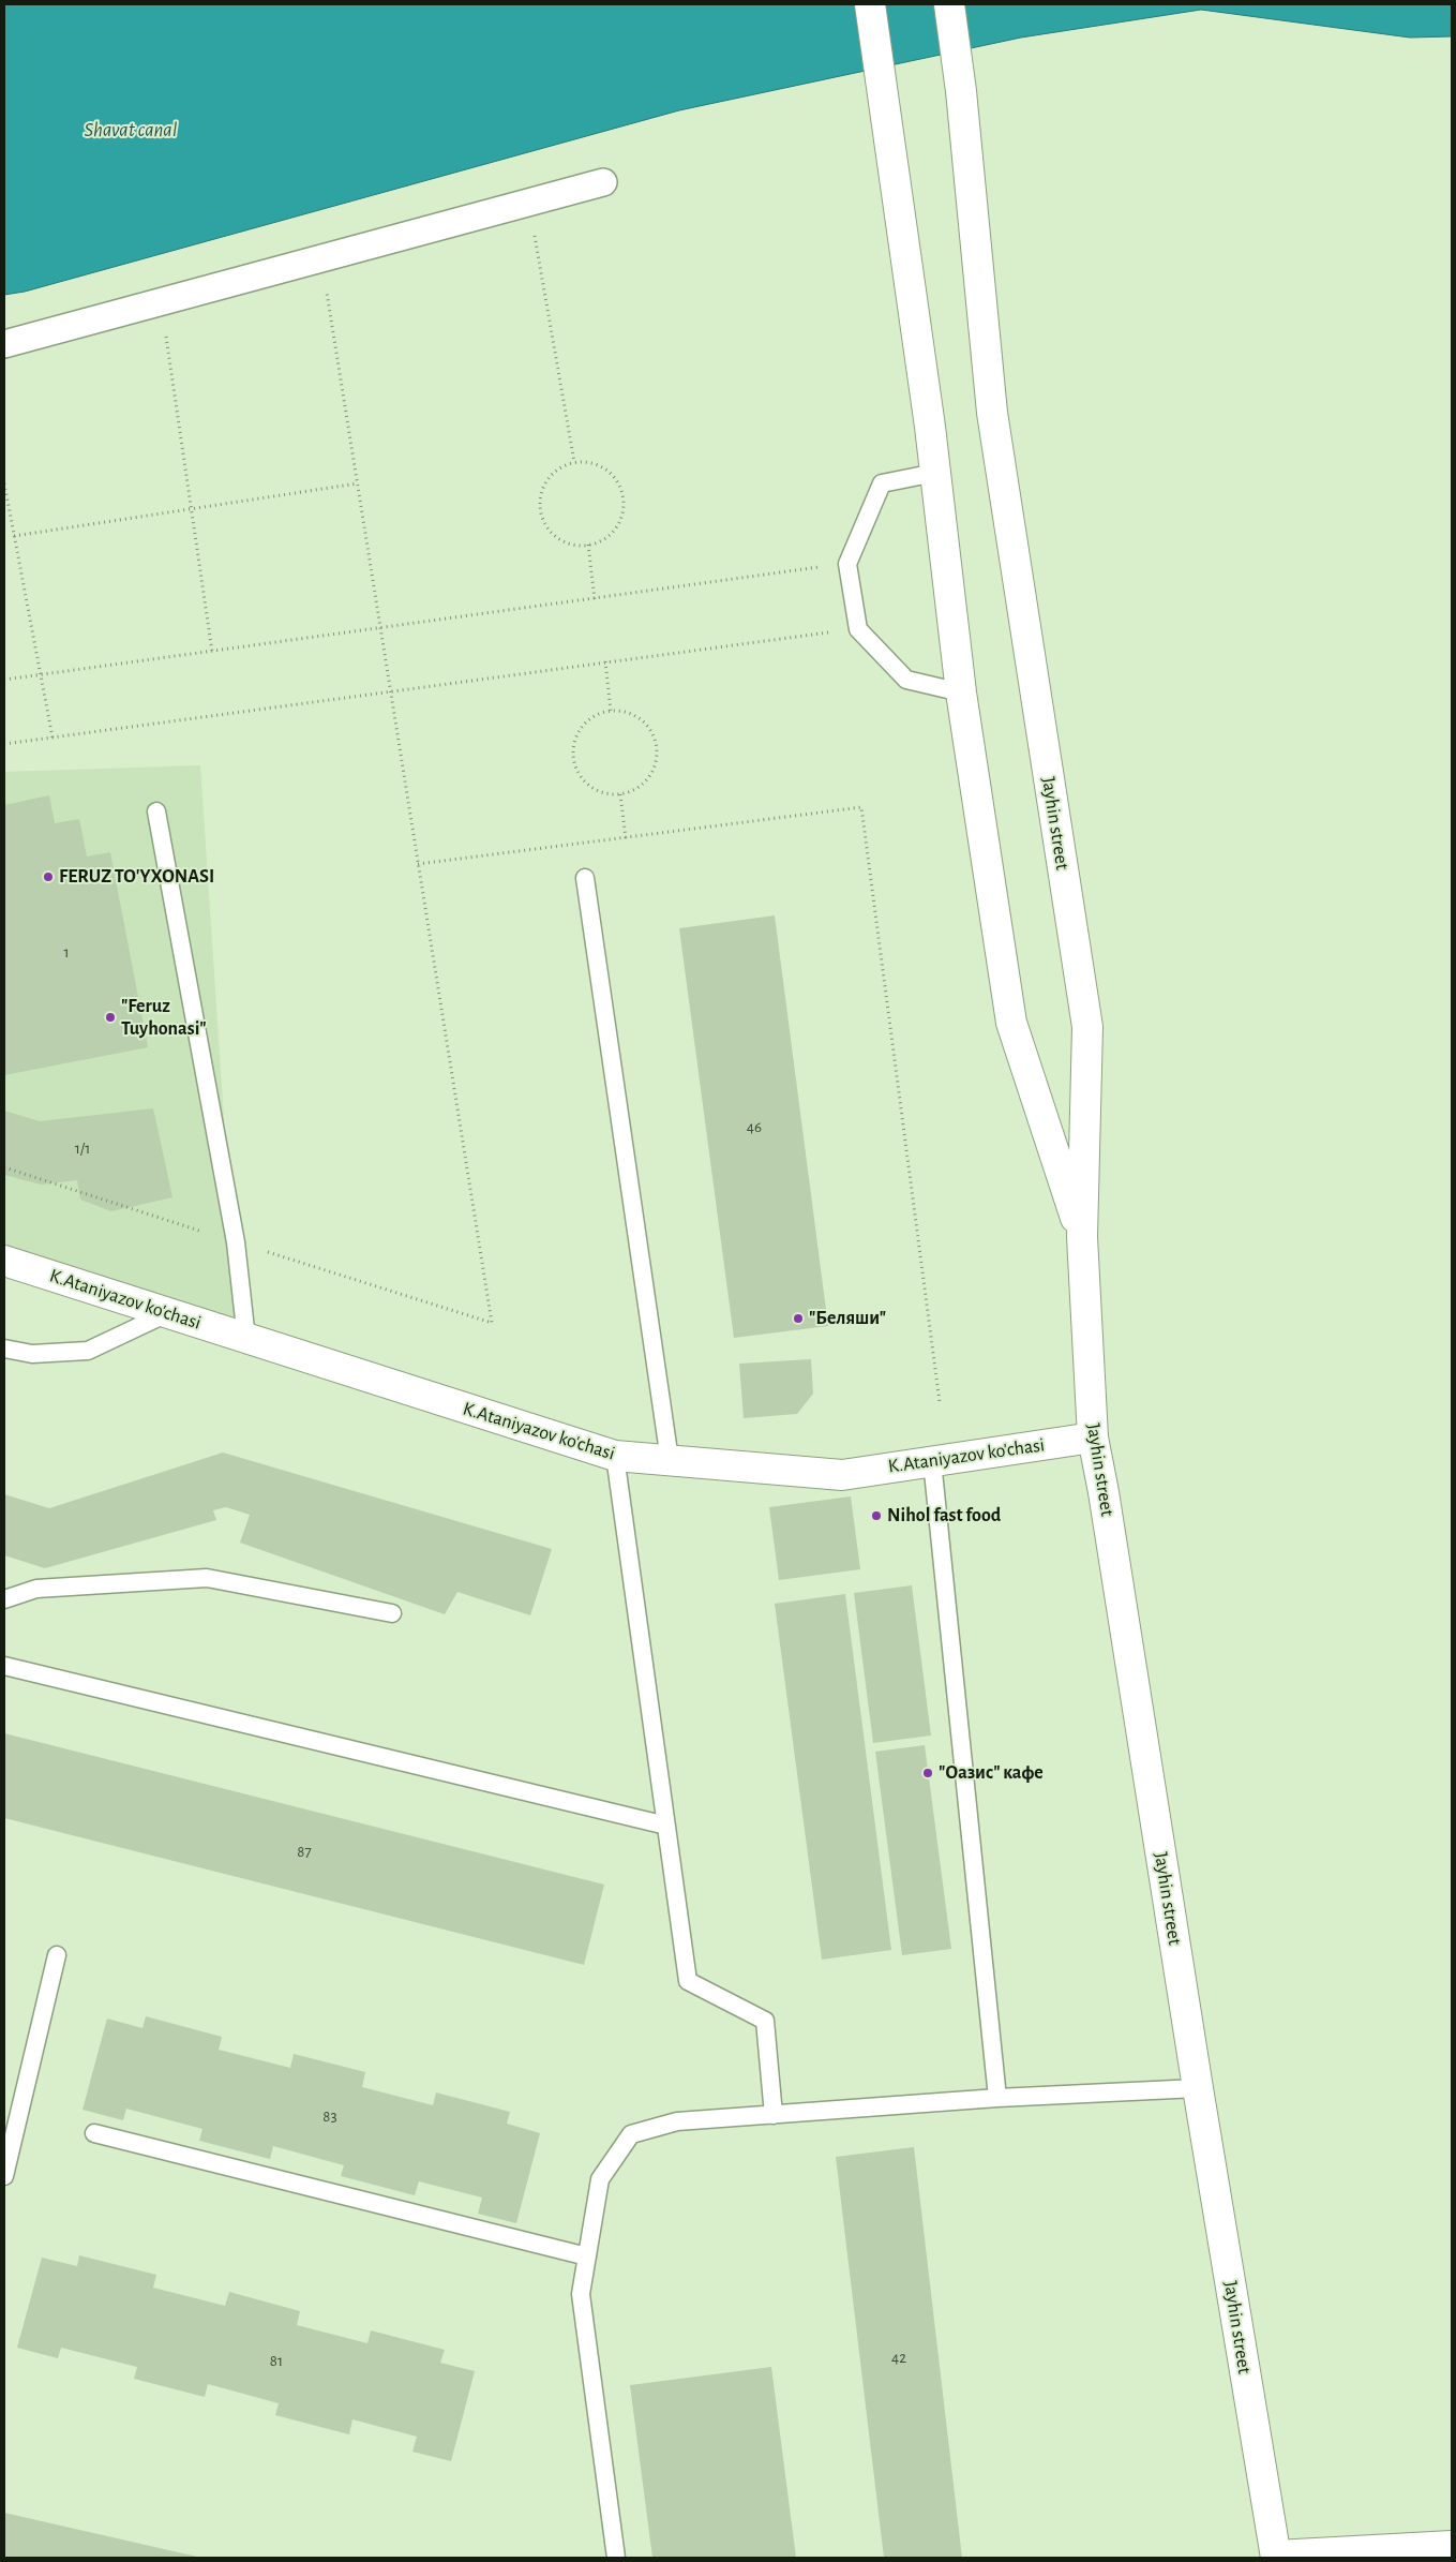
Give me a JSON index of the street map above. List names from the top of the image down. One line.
{"streets":{"main road":["Jayhin street","K.Ataniyazov ko'chasi"]},"crossings":[["Jayhin street","K.Ataniyazov ko'chasi"]],"water":["Shavat canal"],"places":["FERUZ TO'YXONASI","\"Feruz Tuyhonasi\"","\"Беляши\"","Nihol fast food","\"Оазис\" кафе"],"house_numbers":["1","46","1/1","87","83","42","81"]}
